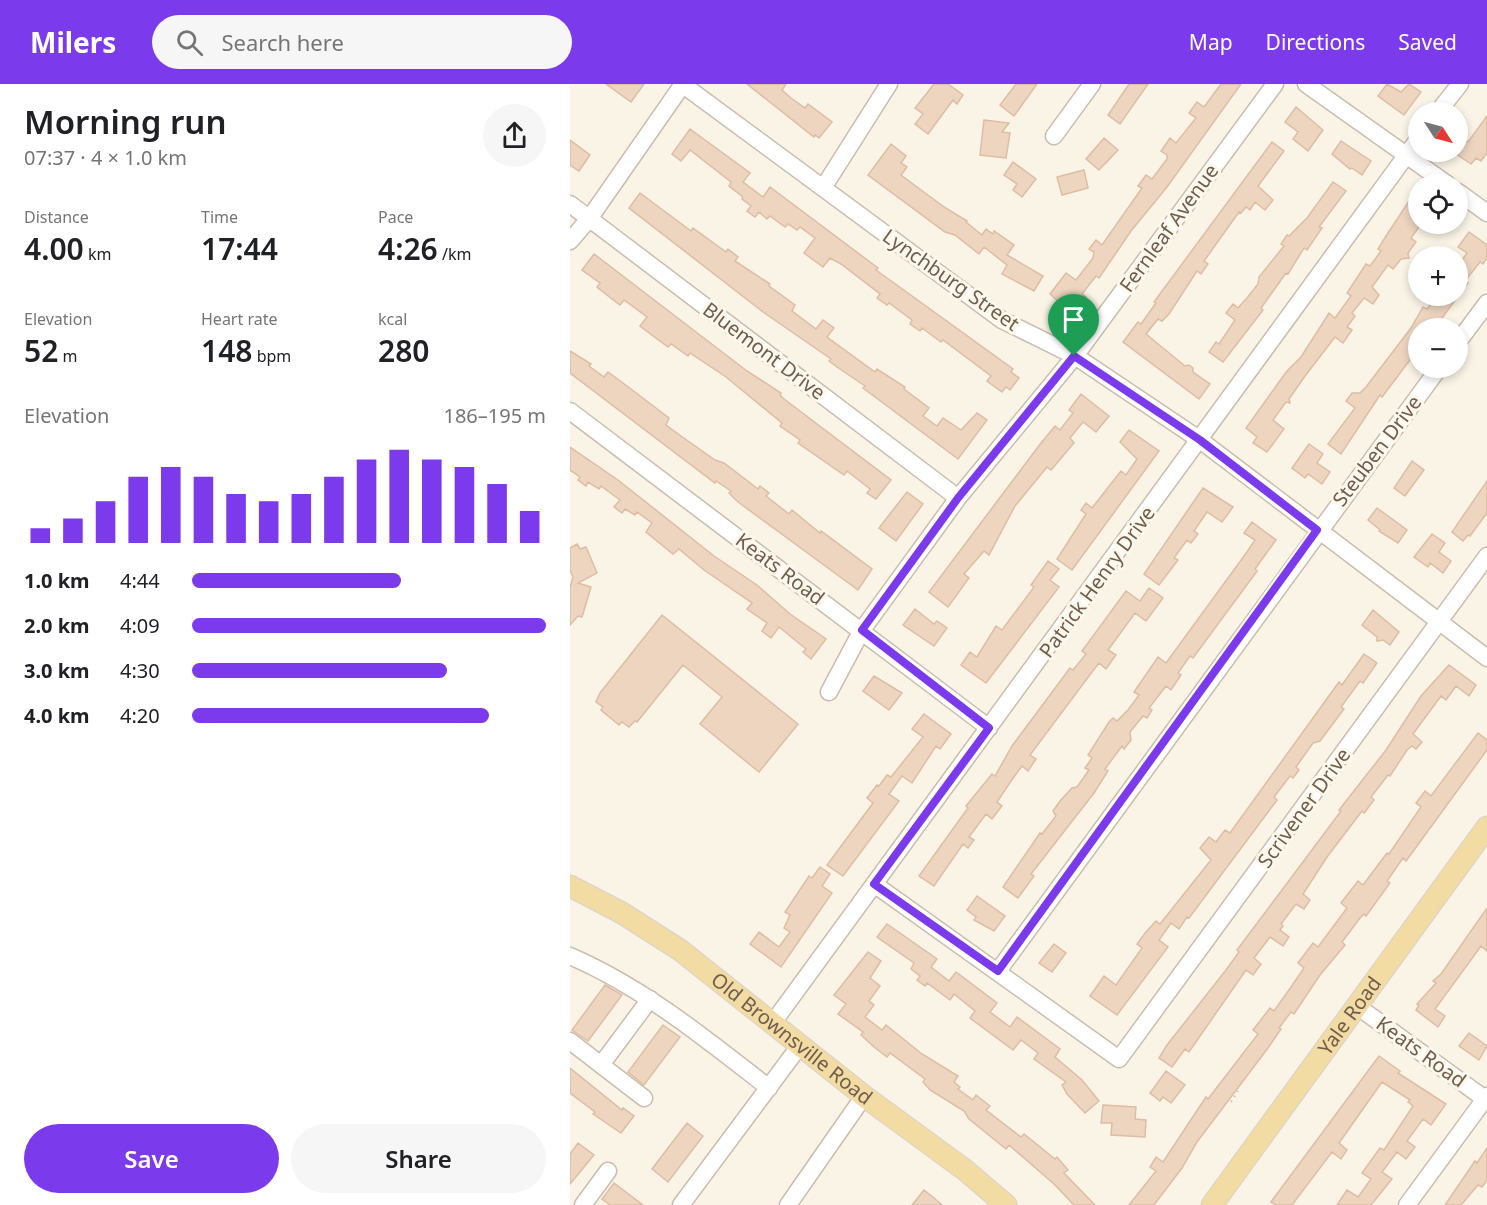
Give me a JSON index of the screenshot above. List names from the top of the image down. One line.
{"streets":{"main road":["Yale Road","Old Brownsville Road"],"street":["Fernleaf Avenue","Lynchburg Street","Bluemont Drive","Steuben Drive","Keats Road","Patrick Henry Drive","Scrivener Drive"]},"crossings":[["Fernleaf Avenue","Lynchburg Street"],["Fernleaf Avenue","Bluemont Drive"],["Fernleaf Avenue","Keats Road"],["Lynchburg Street","Steuben Drive"],["Lynchburg Street","Patrick Henry Drive"],["Lynchburg Street","Scrivener Drive"],["Steuben Drive","Scrivener Drive"],["Keats Road","Patrick Henry Drive"],["Keats Road","Yale Road"],["Patrick Henry Drive","Old Brownsville Road"]],"north":"bottom right","page":{"header":"Milers","search":"Search here","nav":["Map","Directions","Saved"],"heading":["Morning run","07:37 · 4 × 1.0 km"],"map_buttons":["+","−"],"stats":[["Distance","4.00 km"],["Time","17:44"],["Pace","4:26 /km"],["Elevation","52 m"],["Heart rate","148 bpm"],["kcal","280"]],"chart":["Elevation","186–195 m"],"list":[{"name":"1.0 km","note":"4:44"},{"name":"2.0 km","note":"4:09"},{"name":"3.0 km","note":"4:30"},{"name":"4.0 km","note":"4:20"}],"buttons":["Save","Share"]}}
